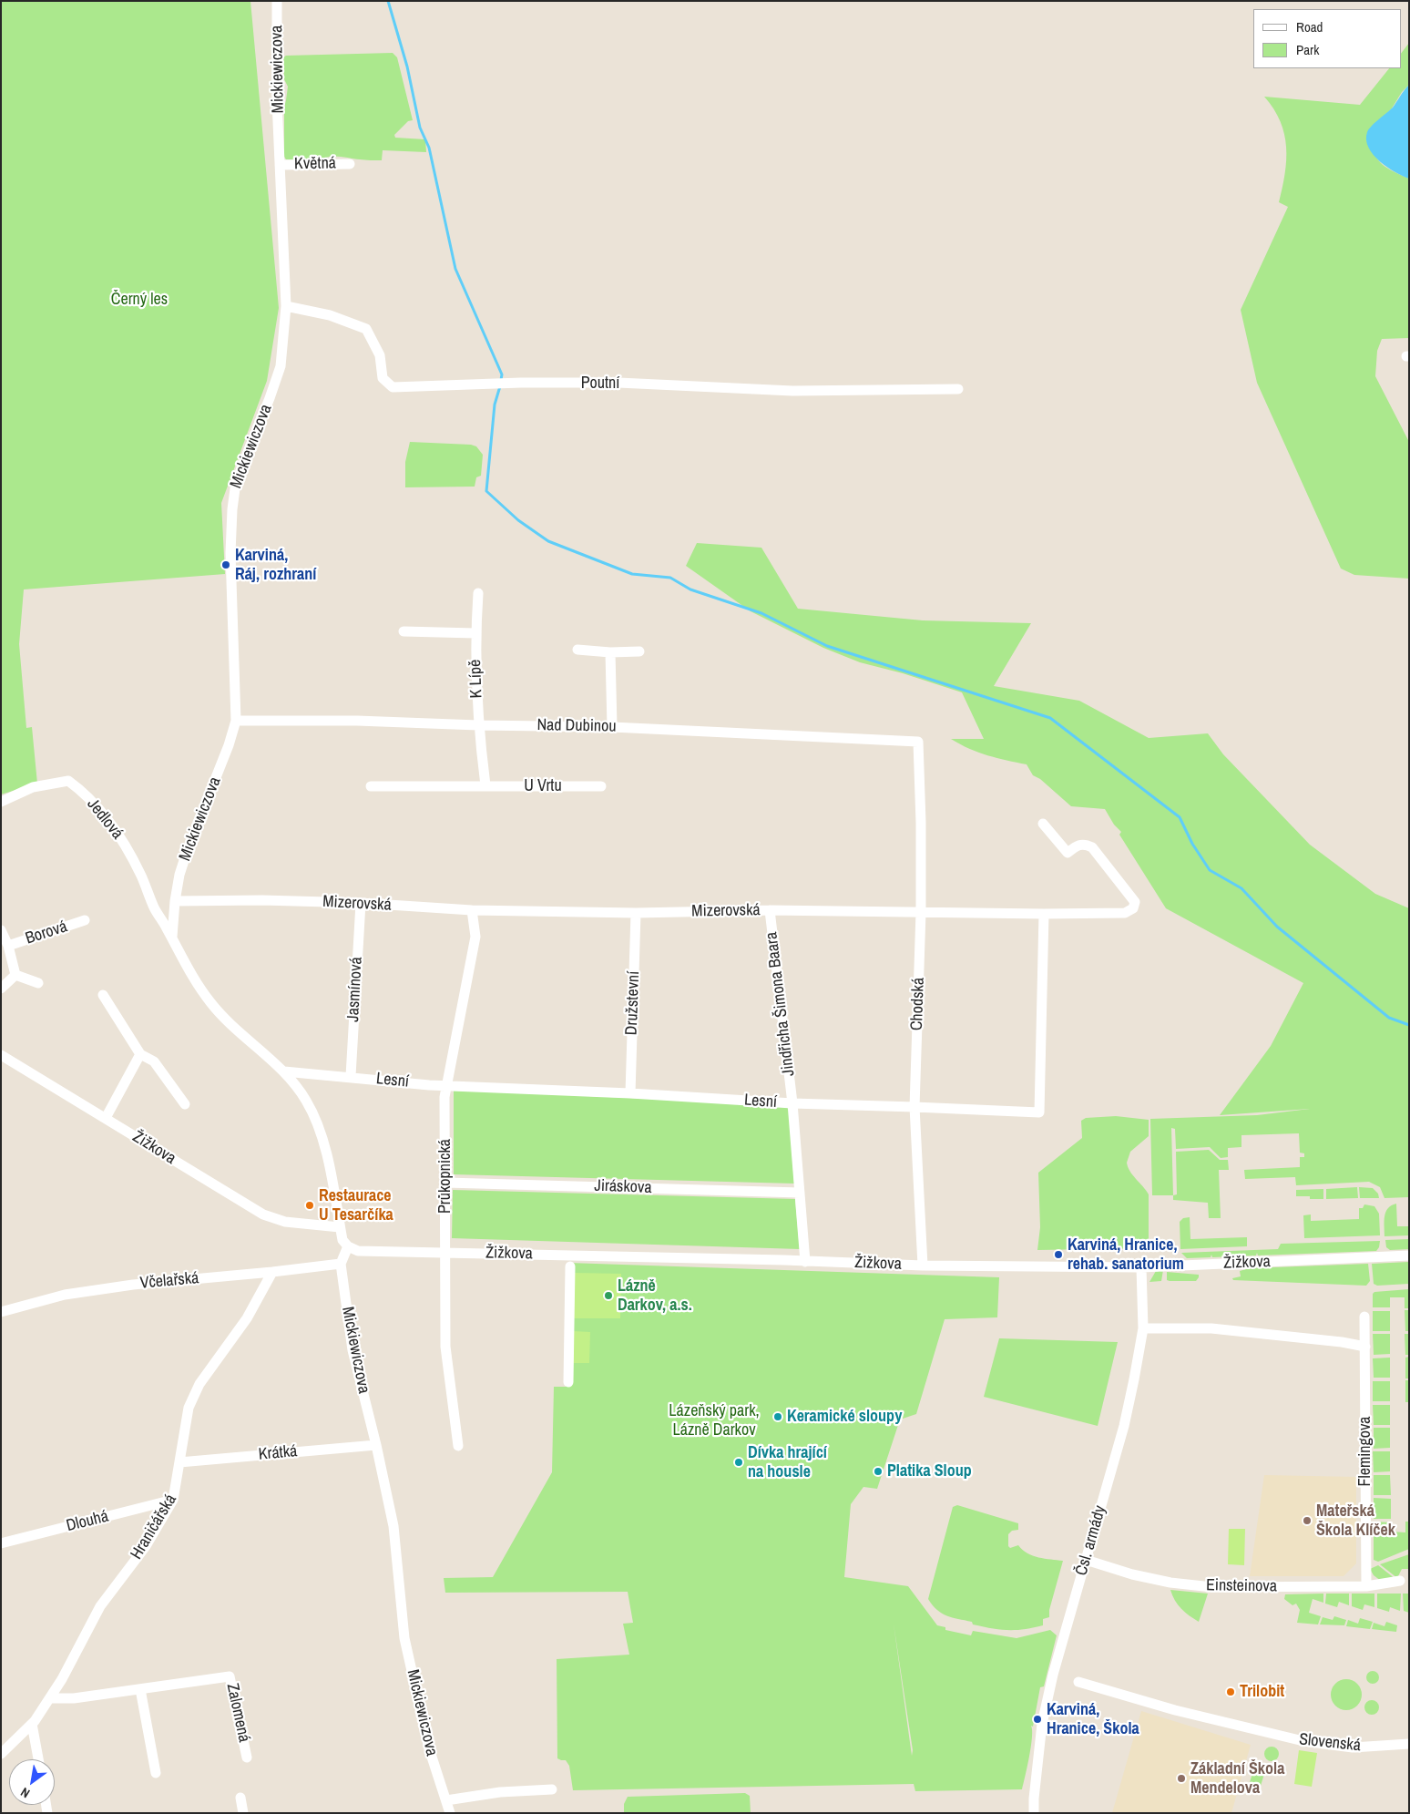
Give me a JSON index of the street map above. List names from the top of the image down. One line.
{"streets":{"street":["Mickiewiczova","Květná","Poutní","K Lípě","Nad Dubinou","U Vrtu","Jedlová","Mizerovská","Borová","Jasmínová","Družstevní","Jindřicha Šimona Baara","Chodská","Lesní","Žižkova","Průkopnická","Jiráskova","Včelařská","Flemingova","Krátká","Dlouhá","Hraničářská","Čsl. armády","Einsteinova","Zalomená","Slovenská"]},"crossings":[["Mickiewiczova","Květná"],["Mickiewiczova","Poutní"],["Mickiewiczova","Nad Dubinou"],["Mickiewiczova","Jedlová"],["Mickiewiczova","Mizerovská"],["Mickiewiczova","Lesní"],["Mickiewiczova","Žižkova"],["Mickiewiczova","Včelařská"],["Mickiewiczova","Krátká"],["K Lípě","Nad Dubinou"],["Nad Dubinou","Chodská"],["Mizerovská","Jasmínová"],["Mizerovská","Družstevní"],["Mizerovská","Jindřicha Šimona Baara"],["Mizerovská","Chodská"],["Mizerovská","Lesní"],["Mizerovská","Průkopnická"],["Jasmínová","Lesní"],["Družstevní","Lesní"],["Jindřicha Šimona Baara","Lesní"],["Jindřicha Šimona Baara","Žižkova"],["Jindřicha Šimona Baara","Jiráskova"],["Chodská","Lesní"],["Chodská","Žižkova"],["Lesní","Průkopnická"],["Žižkova","Průkopnická"],["Žižkova","Čsl. armády"],["Průkopnická","Jiráskova"],["Včelařská","Hraničářská"],["Flemingova","Einsteinova"],["Krátká","Hraničářská"],["Dlouhá","Hraničářská"],["Hraničářská","Zalomená"],["Čsl. armády","Einsteinova"]],"parks":["Černý les","Lázeňský park, Lázně Darkov"],"places":["Karviná, Ráj, rozhraní","Restaurace U Tesarčíka","Karviná, Hranice, rehab. sanatorium","Lázně Darkov, a.s.","Keramické sloupy","Dívka hrající na housle","Platika Sloup","Mateřská Škola Klíček","Trilobit","Karviná, Hranice, Škola","Základní Škola Mendelova"],"legend":["Road","Park"],"north":"bottom left"}
